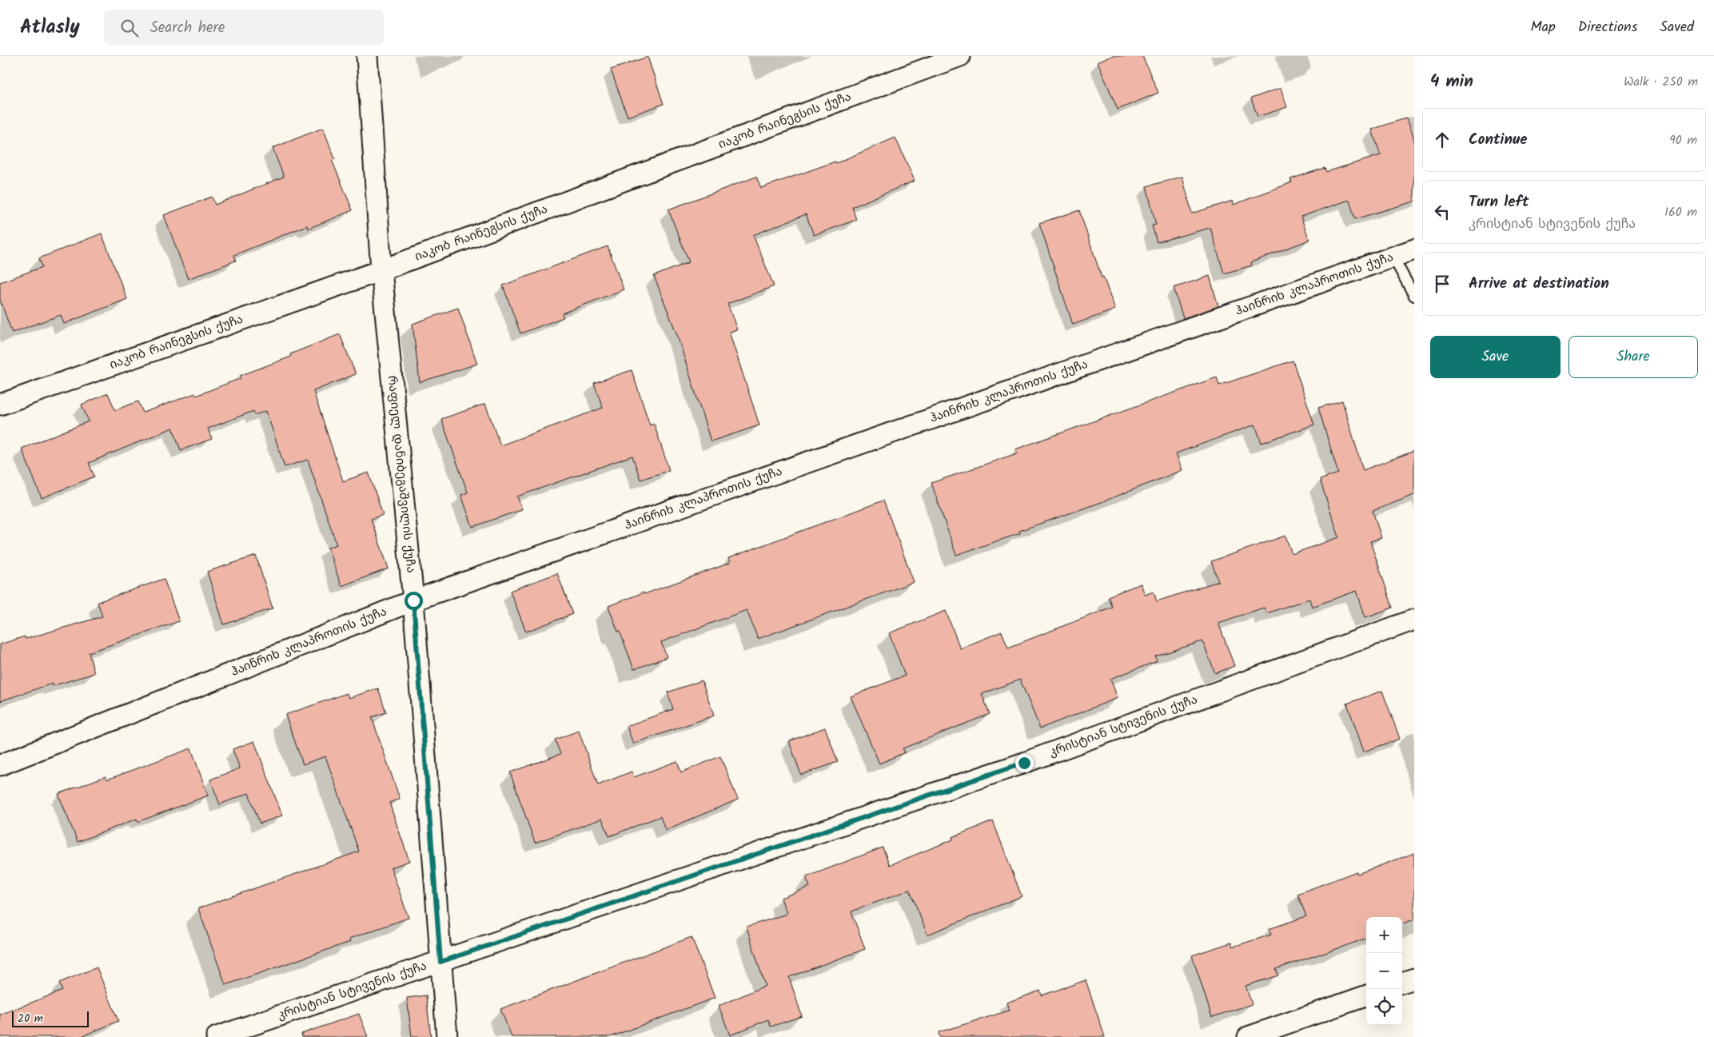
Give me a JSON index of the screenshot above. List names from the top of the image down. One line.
{"streets":{"street":["იაკობ რაინეგსის ქუჩა","ჰაინრიხ კლაპროთის ქუჩა","რაფიელ დანიბეგაშვილის ქუჩა","კრისტიან სტივენის ქუჩა"]},"crossings":[["იაკობ რაინეგსის ქუჩა","რაფიელ დანიბეგაშვილის ქუჩა"],["ჰაინრიხ კლაპროთის ქუჩა","რაფიელ დანიბეგაშვილის ქუჩა"],["რაფიელ დანიბეგაშვილის ქუჩა","კრისტიან სტივენის ქუჩა"]],"scale_bar":"20 m","page":{"header":"Atlasly","search":"Search here","nav":["Map","Directions","Saved"],"heading":["4 min","Walk · 250 m"],"list":[["Continue","90 m"],["Turn left","კრისტიან სტივენის ქუჩა","160 m"],"Arrive at destination"],"buttons":["Save","Share"],"map_buttons":["+","−"],"scale":"20 m"}}
